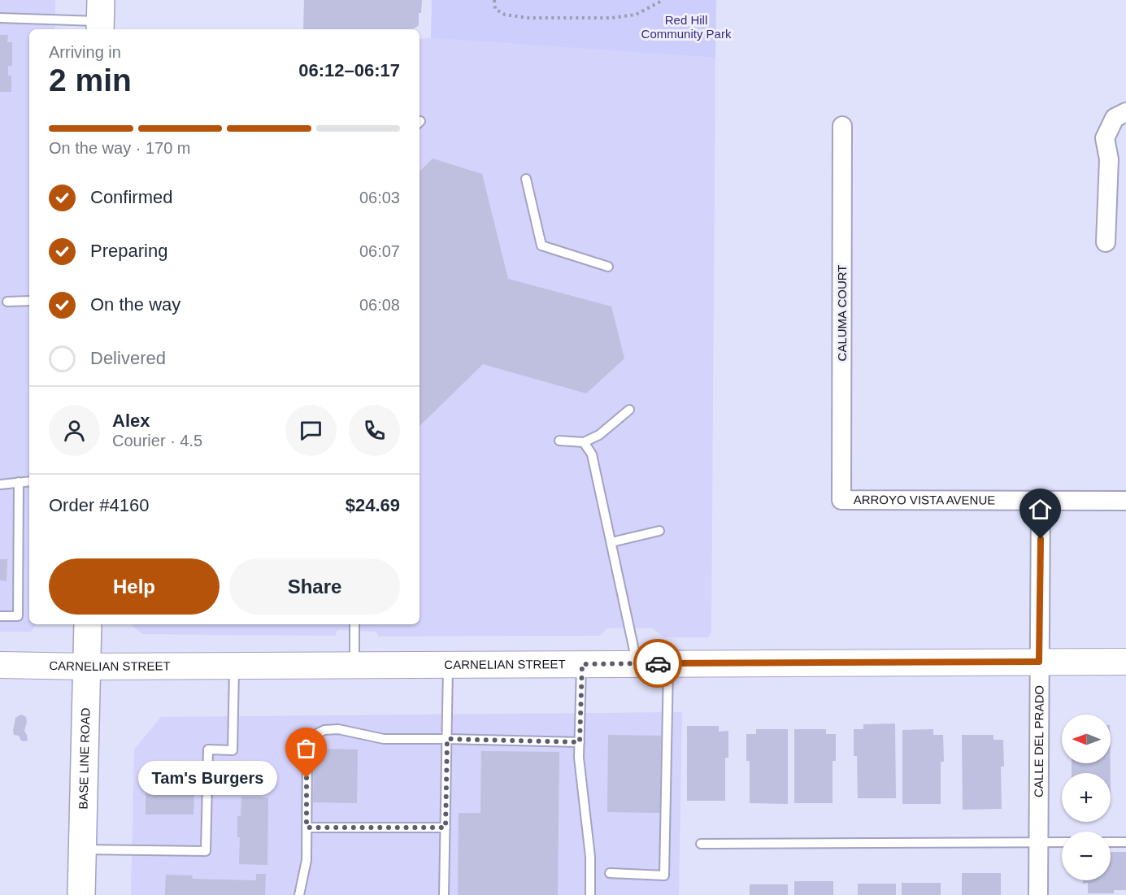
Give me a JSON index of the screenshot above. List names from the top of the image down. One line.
{"streets":{"main road":["CARNELIAN STREET","BASE LINE ROAD"],"street":["CALUMA COURT","ARROYO VISTA AVENUE","CALLE DEL PRADO"]},"crossings":[["CALUMA COURT","ARROYO VISTA AVENUE"],["ARROYO VISTA AVENUE","CALLE DEL PRADO"],["CARNELIAN STREET","CALLE DEL PRADO"],["CARNELIAN STREET","BASE LINE ROAD"]],"parks":["Red Hill Community Park"],"places":["Tam's Burgers"],"north":"left","page":{"heading":["2 min","Arriving in","06:12–06:17"],"panel":["Alex","Courier · 4.5","Order #4160","$24.69"],"bar":"On the way · 170 m","list":[["Confirmed","06:03"],["Preparing","06:07"],["On the way","06:08"],"Delivered"],"buttons":["Help","Share"],"map_buttons":["+","−"],"bubble":"Tam's Burgers"}}
